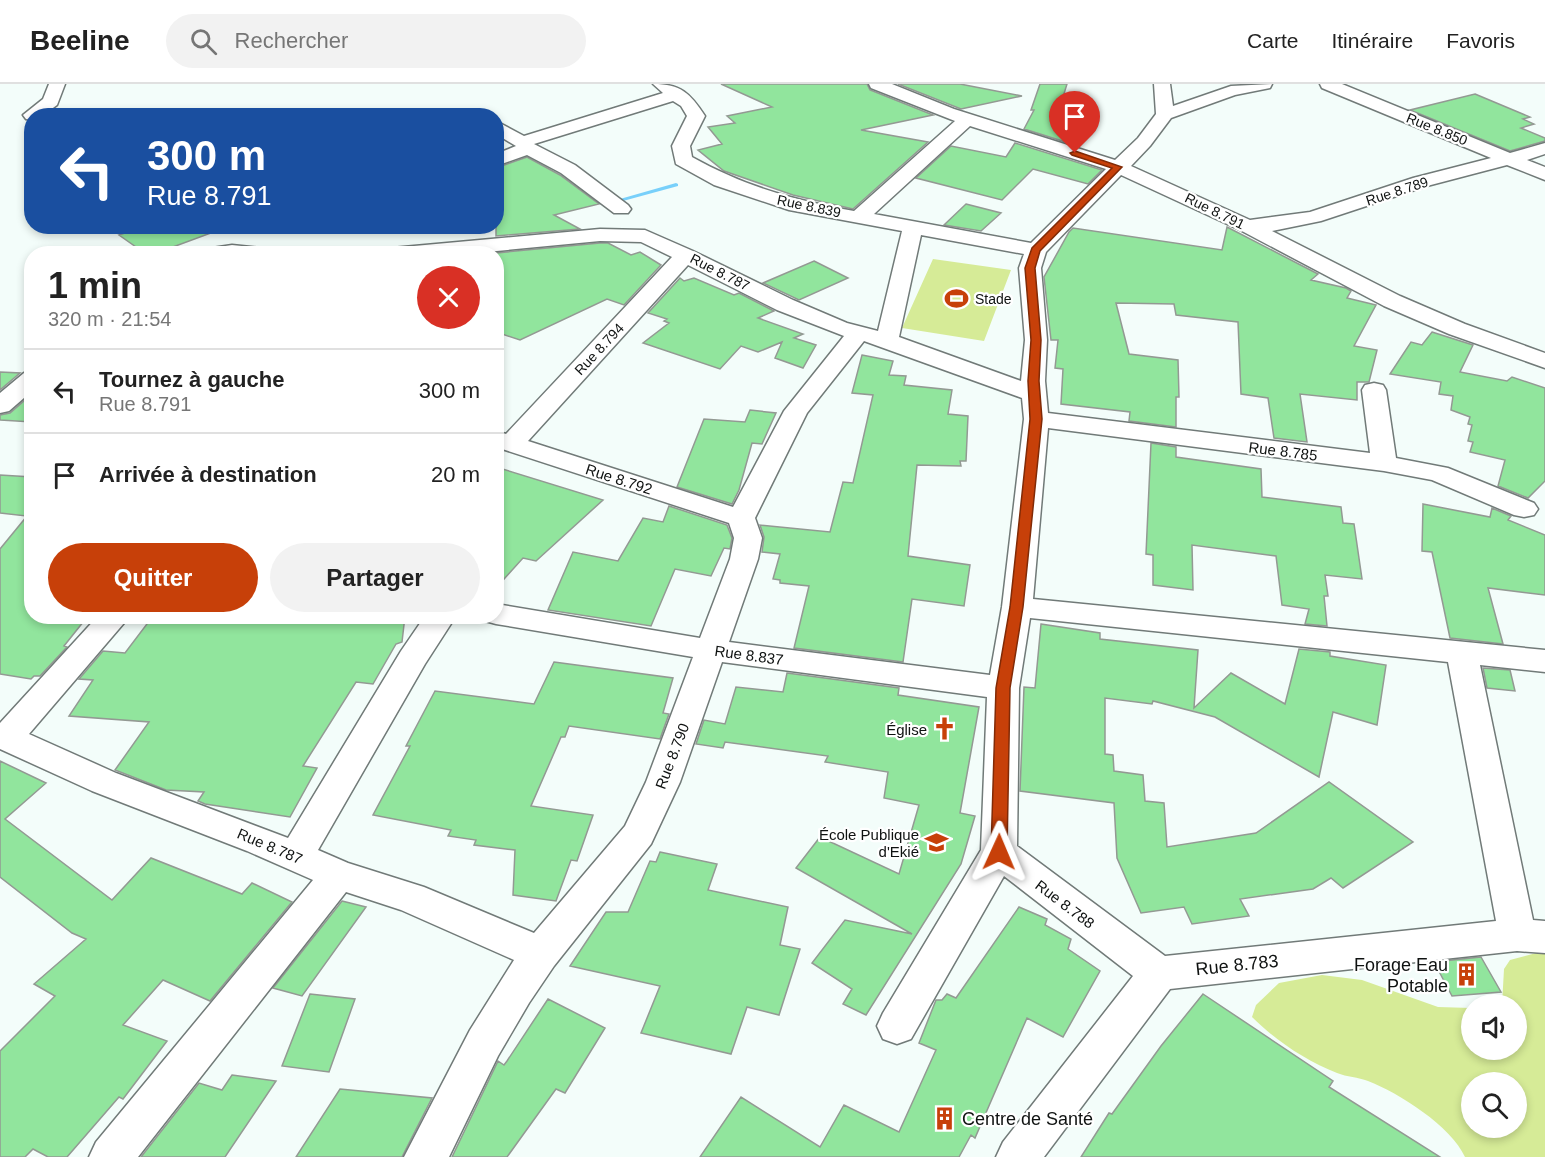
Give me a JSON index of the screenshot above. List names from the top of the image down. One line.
{"streets":{"street":["Rue 8.850","Rue 8.789","Rue 8.839","Rue 8.791","Rue 8.787","Rue 8.794","Rue 8.785","Rue 8.792","Rue 8.837","Rue 8.790","Rue 8.788","Rue 8.783"]},"crossings":[["Rue 8.850","Rue 8.789"],["Rue 8.789","Rue 8.791"],["Rue 8.787","Rue 8.794"],["Rue 8.787","Rue 8.785"],["Rue 8.787","Rue 8.790"],["Rue 8.794","Rue 8.792"],["Rue 8.792","Rue 8.790"],["Rue 8.837","Rue 8.790"],["Rue 8.788","Rue 8.783"]],"places":{"sports":["Stade"],"church":["Église"],"school or university":["École Publique d'Ekié"],"building":["Forage Eau Potable","Centre de Santé"]},"page":{"header":"Beeline","search":"Rechercher","nav":["Carte","Itinéraire","Favoris"],"turn":["300 m","Rue 8.791"],"heading":["1 min","320 m · 21:54"],"list":[{"name":"Tournez à gauche","note":"Rue 8.791","value":"300 m"},{"name":"Arrivée à destination","value":"20 m"}],"buttons":["Quitter","Partager"]}}
